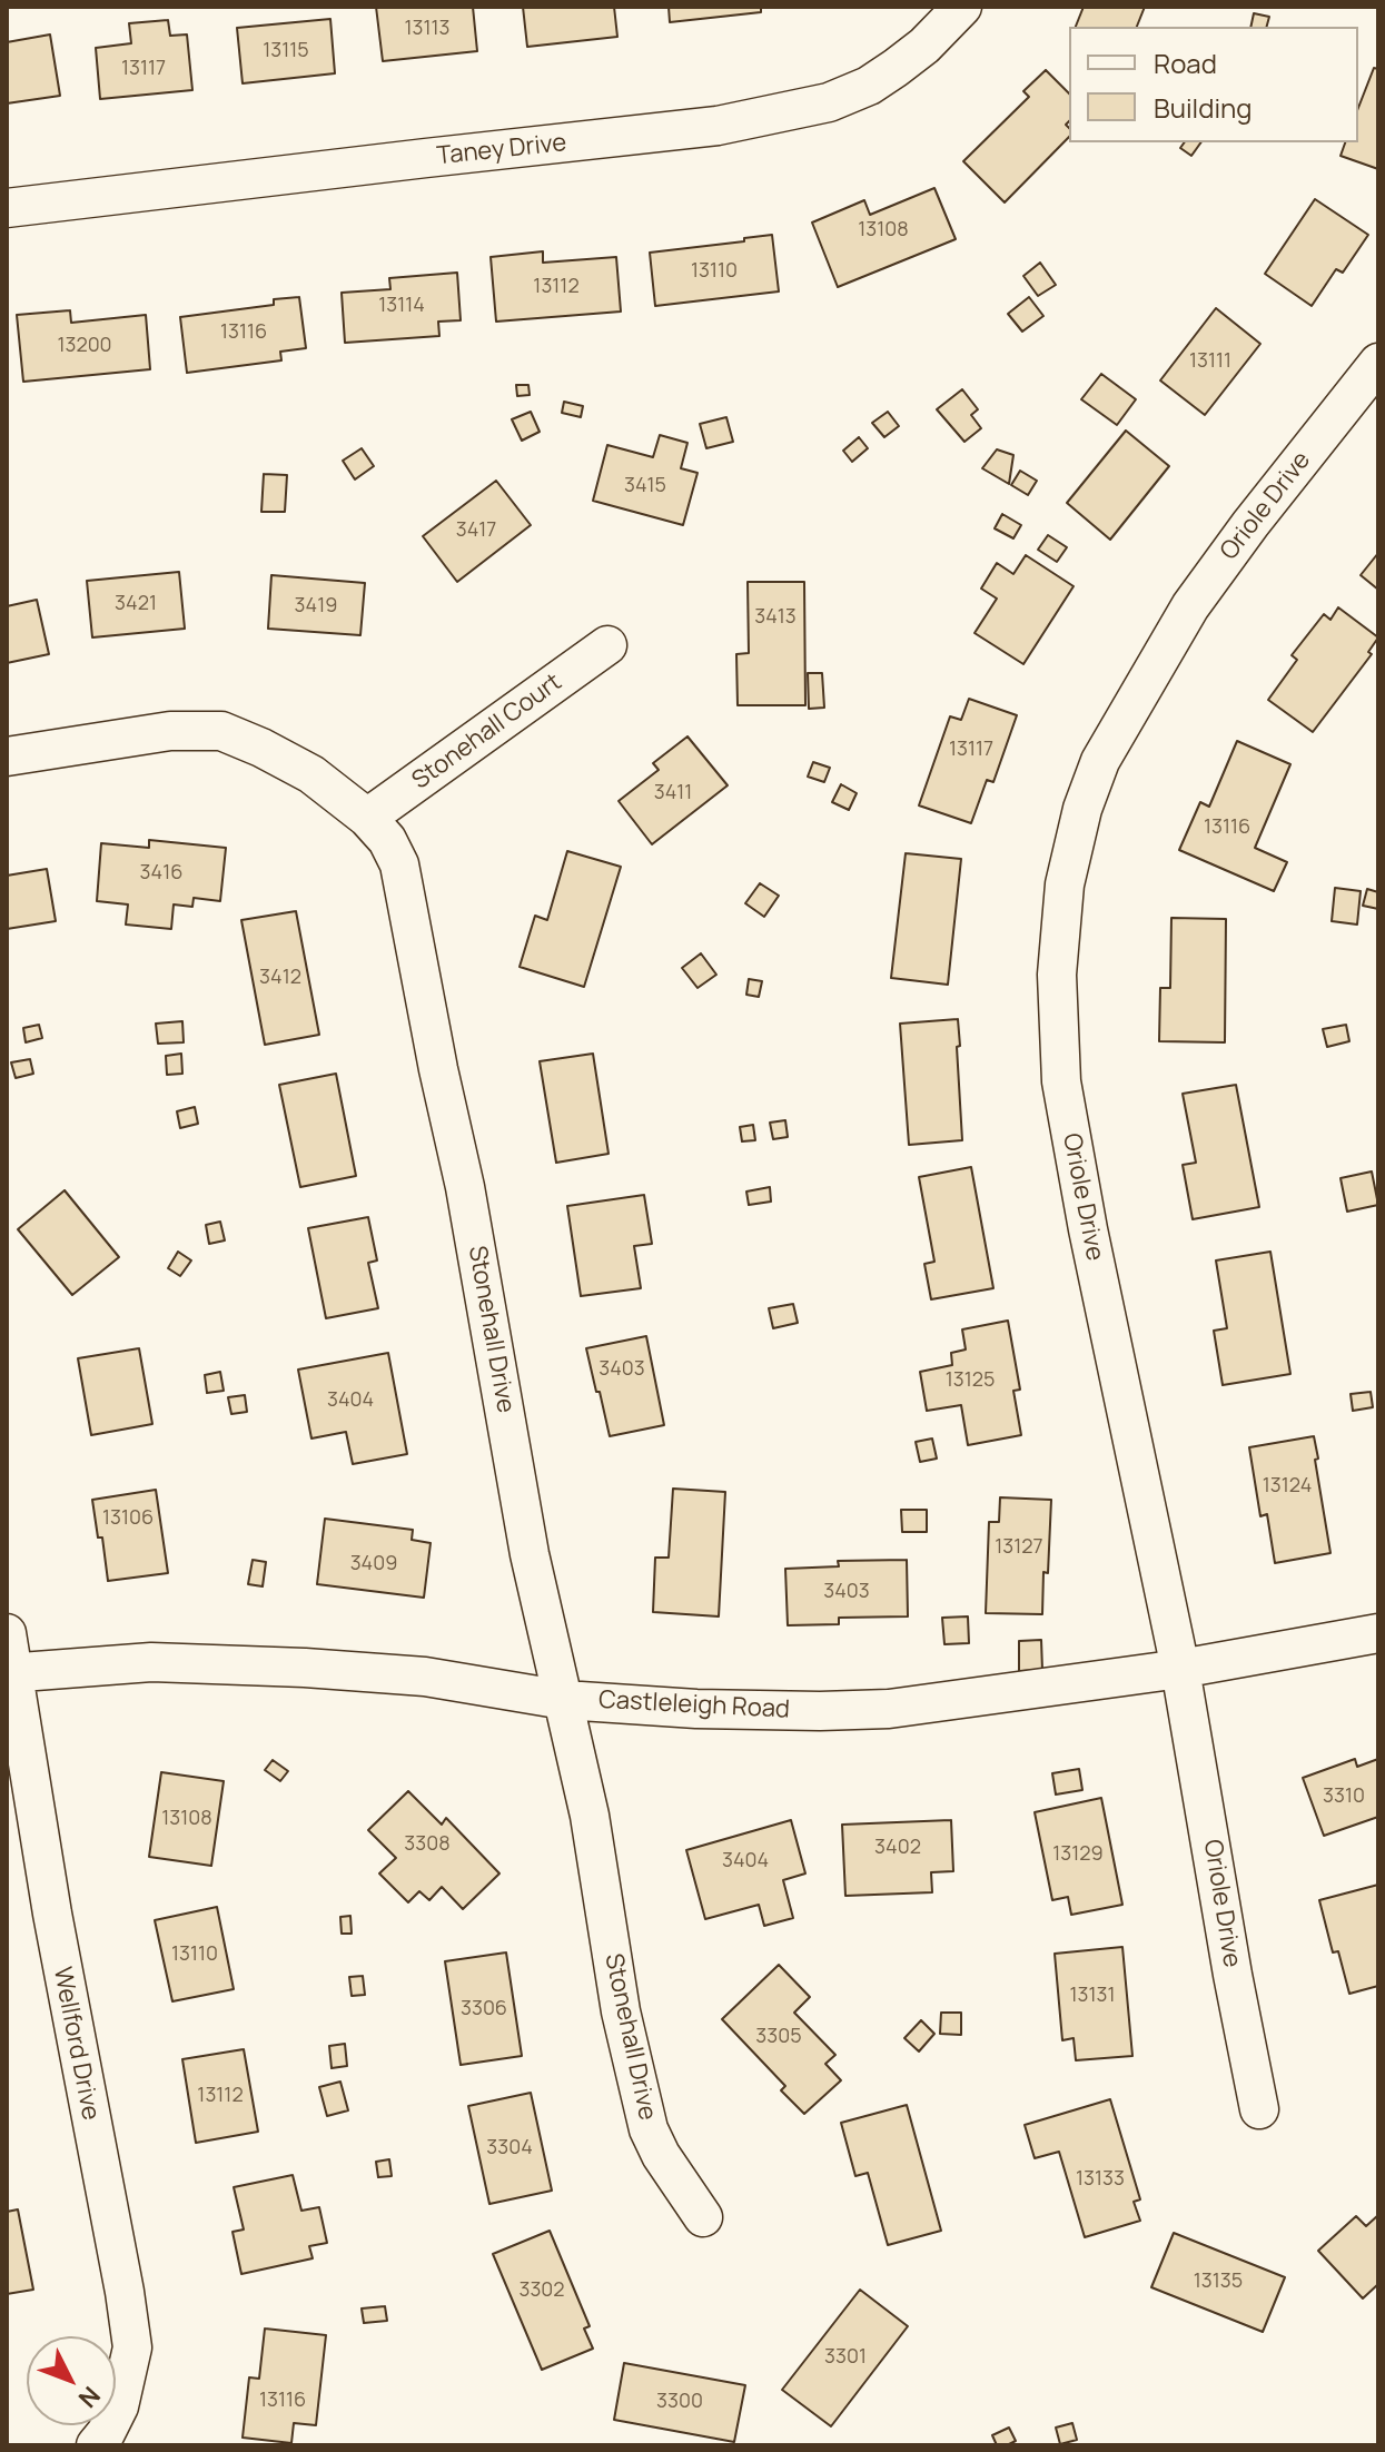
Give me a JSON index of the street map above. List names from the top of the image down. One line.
{"streets":{"street":["Taney Drive","Oriole Drive","Stonehall Court","Stonehall Drive","Castleleigh Road","Wellford Drive"]},"crossings":[["Oriole Drive","Castleleigh Road"],["Stonehall Court","Stonehall Drive"],["Stonehall Drive","Castleleigh Road"],["Castleleigh Road","Wellford Drive"]],"house_numbers":["13113","13115","13117","13108","13110","13112","13114","13116","13200","13111","3415","3417","3421","3419","3413","13117","3411","13116","3416","3412","3403","13125","3404","13124","13106","13127","3409","3403","3310","13108","3308","3402","13129","3404","13110","13131","3306","3305","13112","3304","13133","13135","3302","3301","13116","3300"],"legend":["Road","Building"],"north":"bottom right"}
